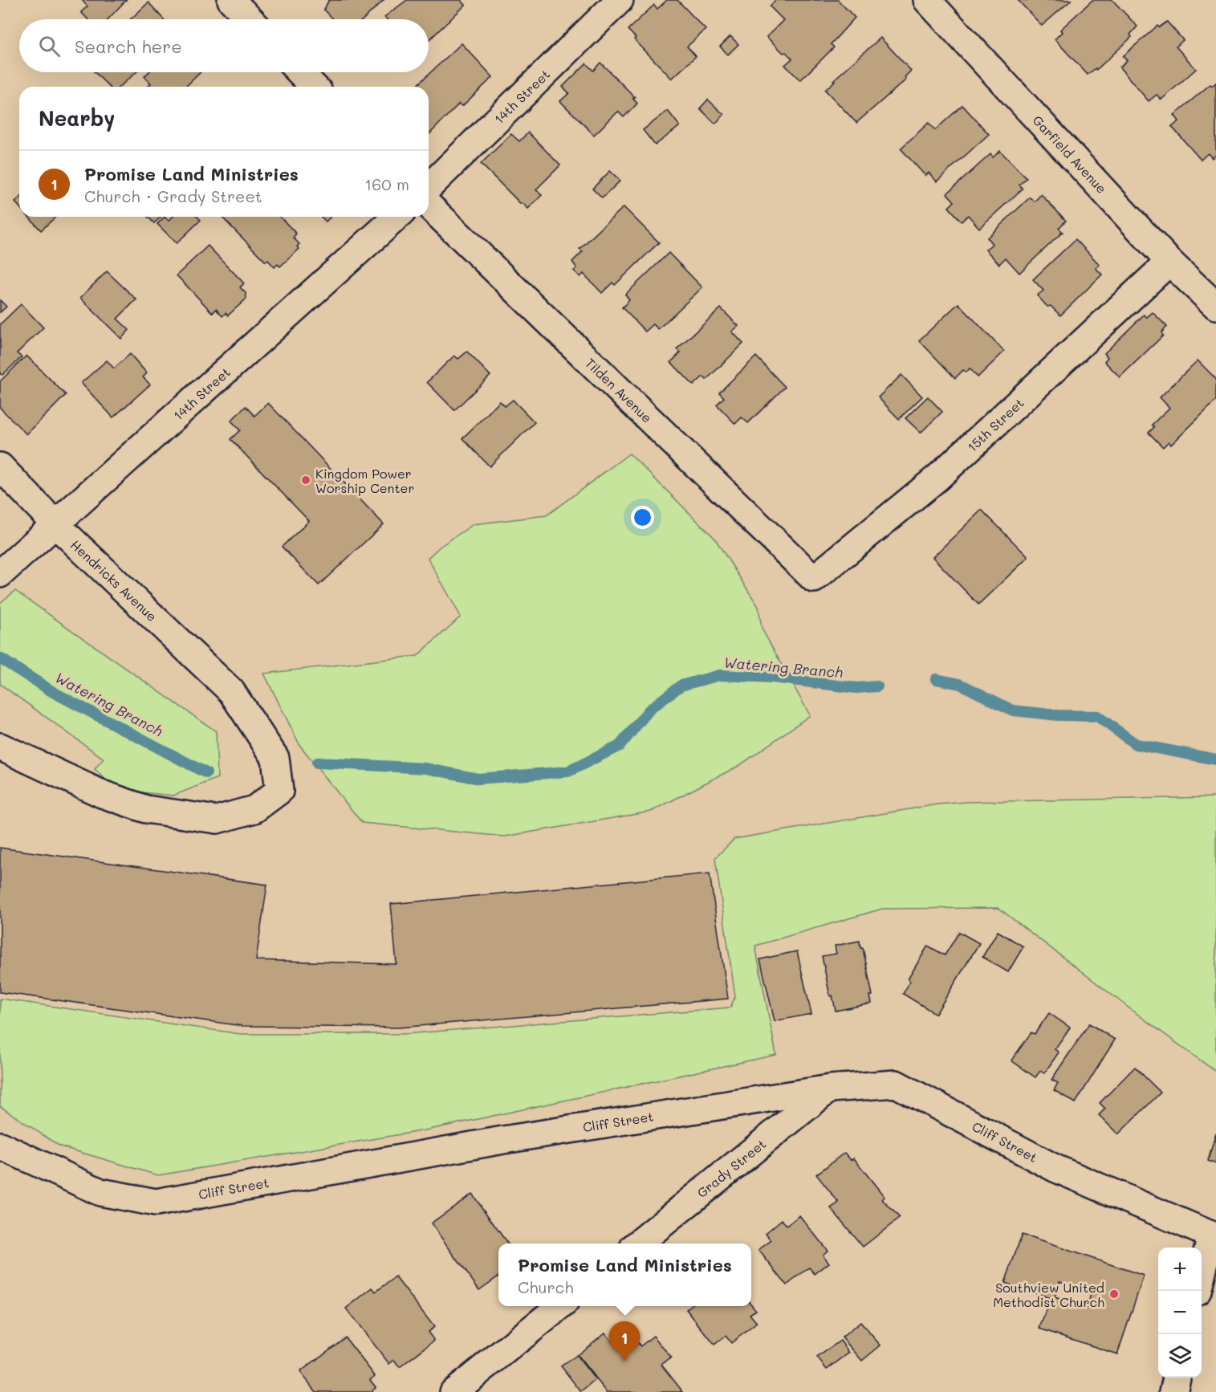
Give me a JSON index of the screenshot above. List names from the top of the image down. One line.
{"streets":{"street":["14th Street","Garfield Avenue","Tilden Avenue","15th Street","Hendricks Avenue","Cliff Street","Grady Street"]},"crossings":[["14th Street","Hendricks Avenue"],["Garfield Avenue","15th Street"],["Tilden Avenue","15th Street"],["Cliff Street","Grady Street"]],"water":["Watering Branch"],"places":["Kingdom Power Worship Center","Southview United Methodist Church"],"page":{"search":"Search here","heading":"Nearby","list":[{"mark":"1","name":"Promise Land Ministries","note":"Church · Grady Street","value":"160 m"}],"popup":["Promise Land Ministries","Church"],"map_buttons":["+","−"],"pins":"1"}}
